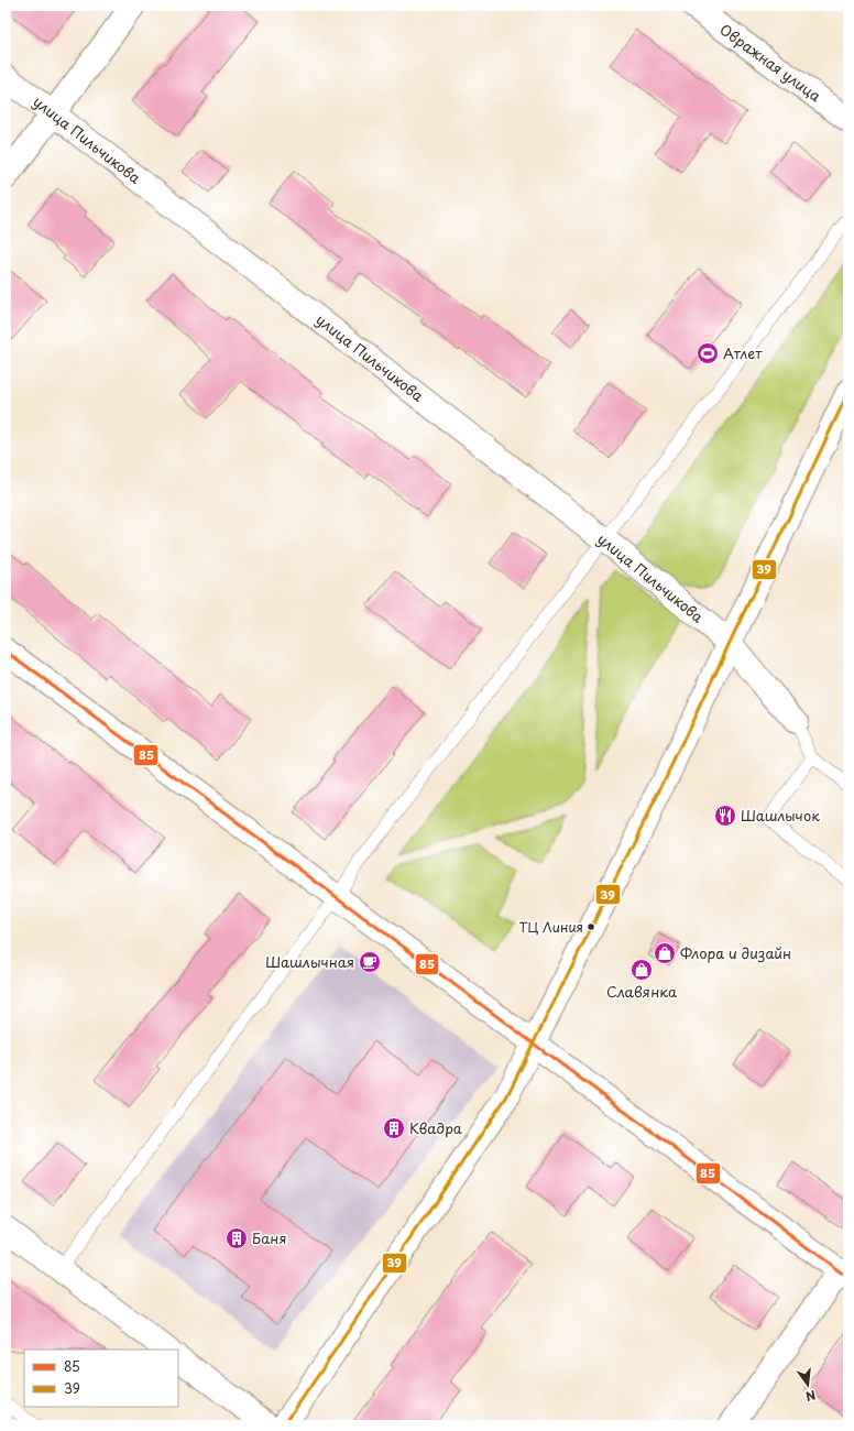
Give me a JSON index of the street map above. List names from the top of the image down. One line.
{"streets":{"street":["Овражная улица","улица Пильчикова"]},"places":{"sports":["Атлет"],"restaurant":["Шашлычок"],"other":["ТЦ Линия"],"shop":["Флора и дизайн","Славянка"],"cafe":["Шашлычная"],"building":["Квадра","Баня"]},"lines":["transit line 39","transit line 85"],"legend":["85","39"],"north":"bottom"}
